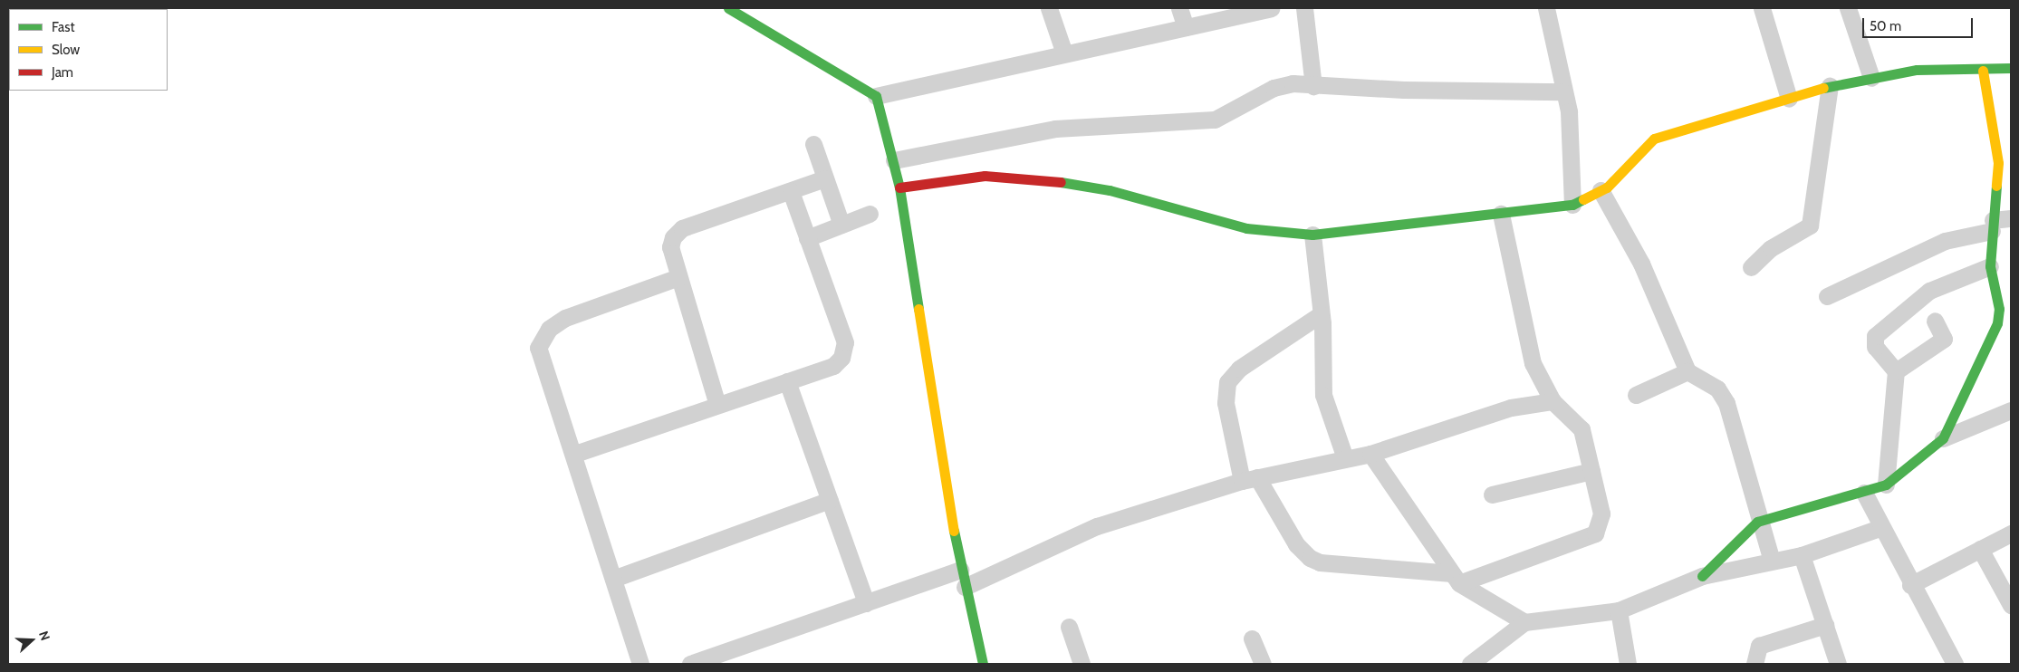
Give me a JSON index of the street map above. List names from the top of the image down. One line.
{"legend":["Fast","Slow","Jam"],"scale_bar":"50 m","north":"right"}
